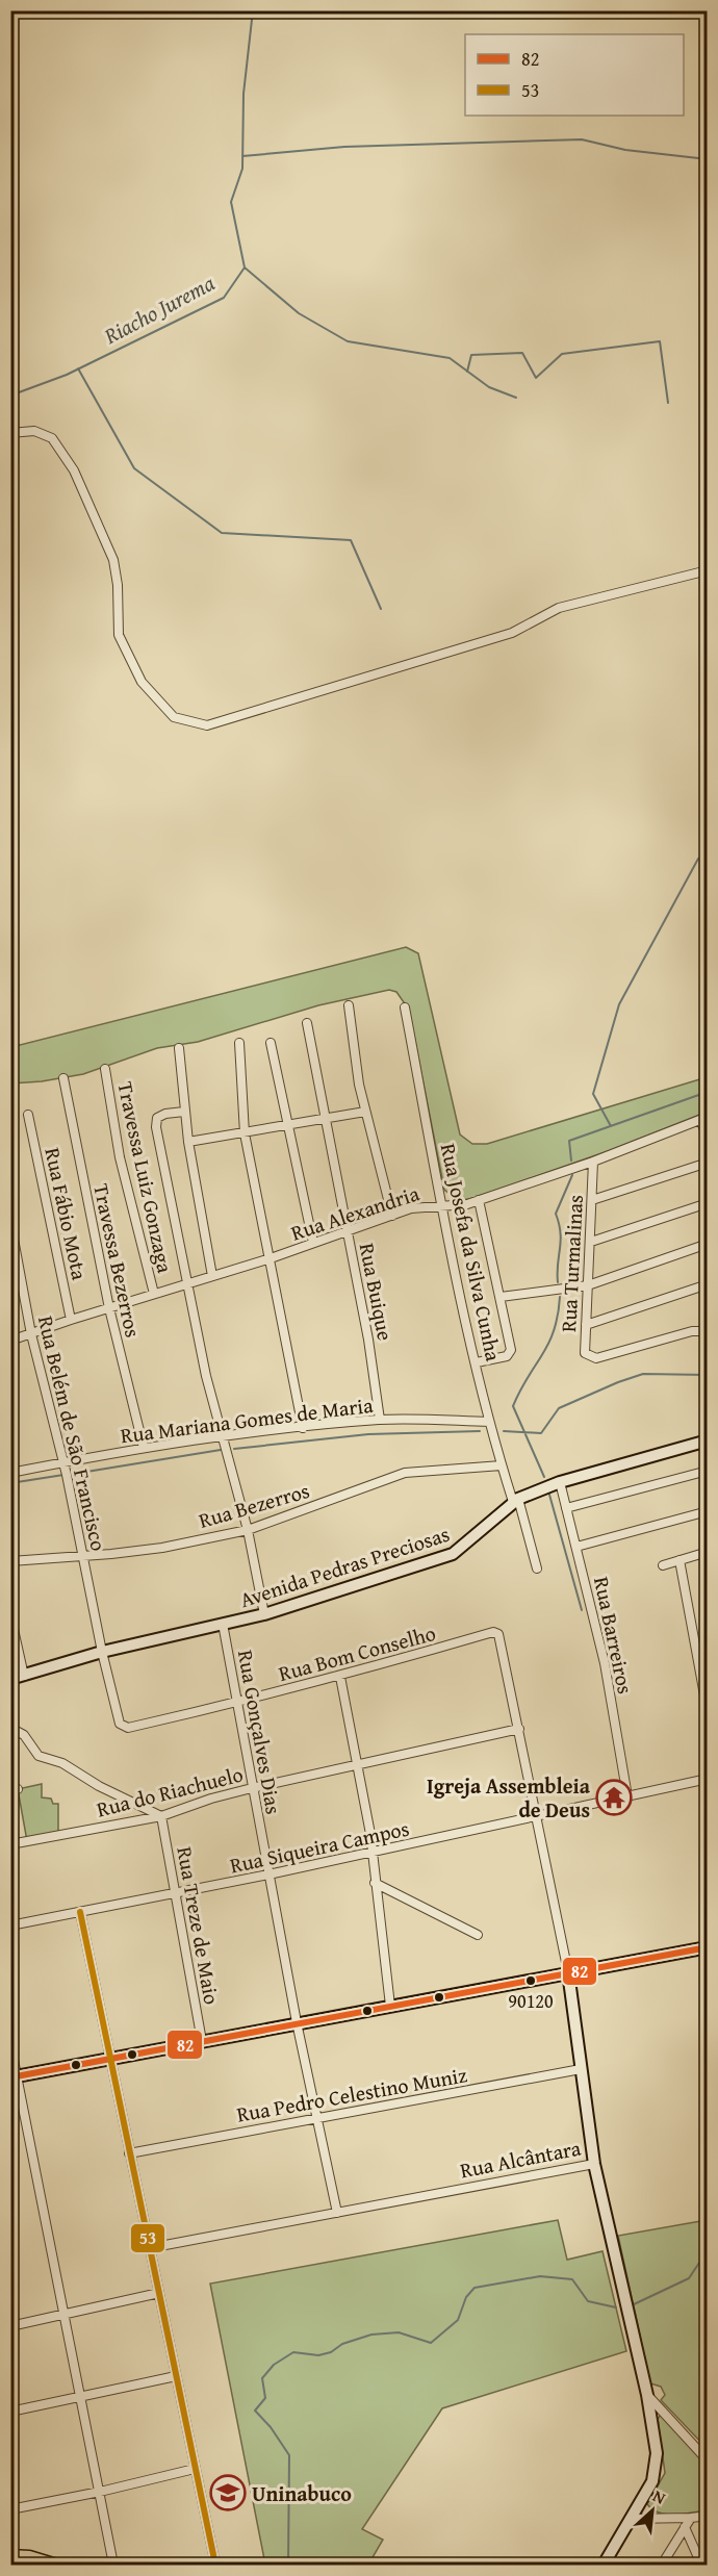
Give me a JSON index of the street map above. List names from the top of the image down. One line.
{"streets":{"main road":["Avenida Pedras Preciosas","Rua Alcântara"],"street":["Travessa Luiz Gonzaga","Rua Alexandria","Rua Fábio Mota","Rua Josefa da Silva Cunha","Travessa Bezerros","Rua Turmalinas","Rua Buique","Rua Mariana Gomes de Maria","Rua Belém de São Francisco","Rua Bezerros","Rua Barreiros","Rua Bom Conselho","Rua Gonçalves Dias","Rua do Riachuelo","Rua Siqueira Campos","Rua Treze de Maio","Rua Pedro Celestino Muniz"]},"crossings":[["Travessa Luiz Gonzaga","Rua Alexandria"],["Rua Alexandria","Rua Fábio Mota"],["Rua Alexandria","Rua Josefa da Silva Cunha"],["Rua Alexandria","Travessa Bezerros"],["Rua Alexandria","Rua Turmalinas"],["Rua Alexandria","Rua Buique"],["Rua Alexandria","Rua Belém de São Francisco"],["Rua Josefa da Silva Cunha","Rua Mariana Gomes de Maria"],["Rua Josefa da Silva Cunha","Rua Bezerros"],["Rua Josefa da Silva Cunha","Avenida Pedras Preciosas"],["Travessa Bezerros","Rua Mariana Gomes de Maria"],["Rua Buique","Rua Mariana Gomes de Maria"],["Rua Mariana Gomes de Maria","Rua Belém de São Francisco"],["Rua Belém de São Francisco","Rua Bezerros"],["Rua Belém de São Francisco","Avenida Pedras Preciosas"],["Rua Belém de São Francisco","Rua Bom Conselho"],["Avenida Pedras Preciosas","Rua Barreiros"],["Avenida Pedras Preciosas","Rua Gonçalves Dias"],["Rua Barreiros","Rua Siqueira Campos"],["Rua Bom Conselho","Rua Gonçalves Dias"],["Rua Bom Conselho","Rua do Riachuelo"],["Rua Gonçalves Dias","Rua do Riachuelo"],["Rua Gonçalves Dias","Rua Siqueira Campos"],["Rua Gonçalves Dias","Rua Pedro Celestino Muniz"],["Rua Gonçalves Dias","Rua Alcântara"],["Rua do Riachuelo","Rua Treze de Maio"],["Rua Siqueira Campos","Rua Treze de Maio"]],"water":["Riacho Jurema"],"places":{"temple":["Igreja Assembleia de Deus"],"other":["90120"],"school or university":["Uninabuco"]},"lines":["transit line 53","transit line 82"],"legend":["82","53"],"north":"top right"}
